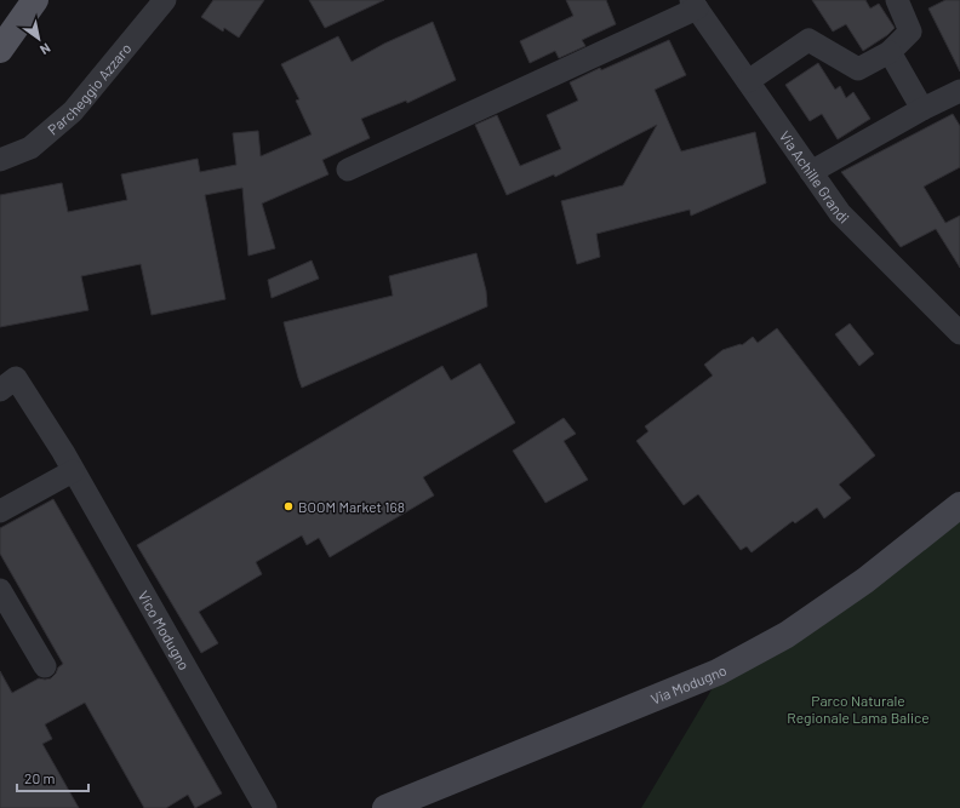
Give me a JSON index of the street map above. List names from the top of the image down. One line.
{"streets":{"street":["Parcheggio Azzaro","Via Achille Grandi","Vico Modugno","Via Modugno"]},"parks":["Parco Naturale Regionale Lama Balice"],"places":["BOOM Market 168"],"scale_bar":"20 m","north":"bottom right"}
